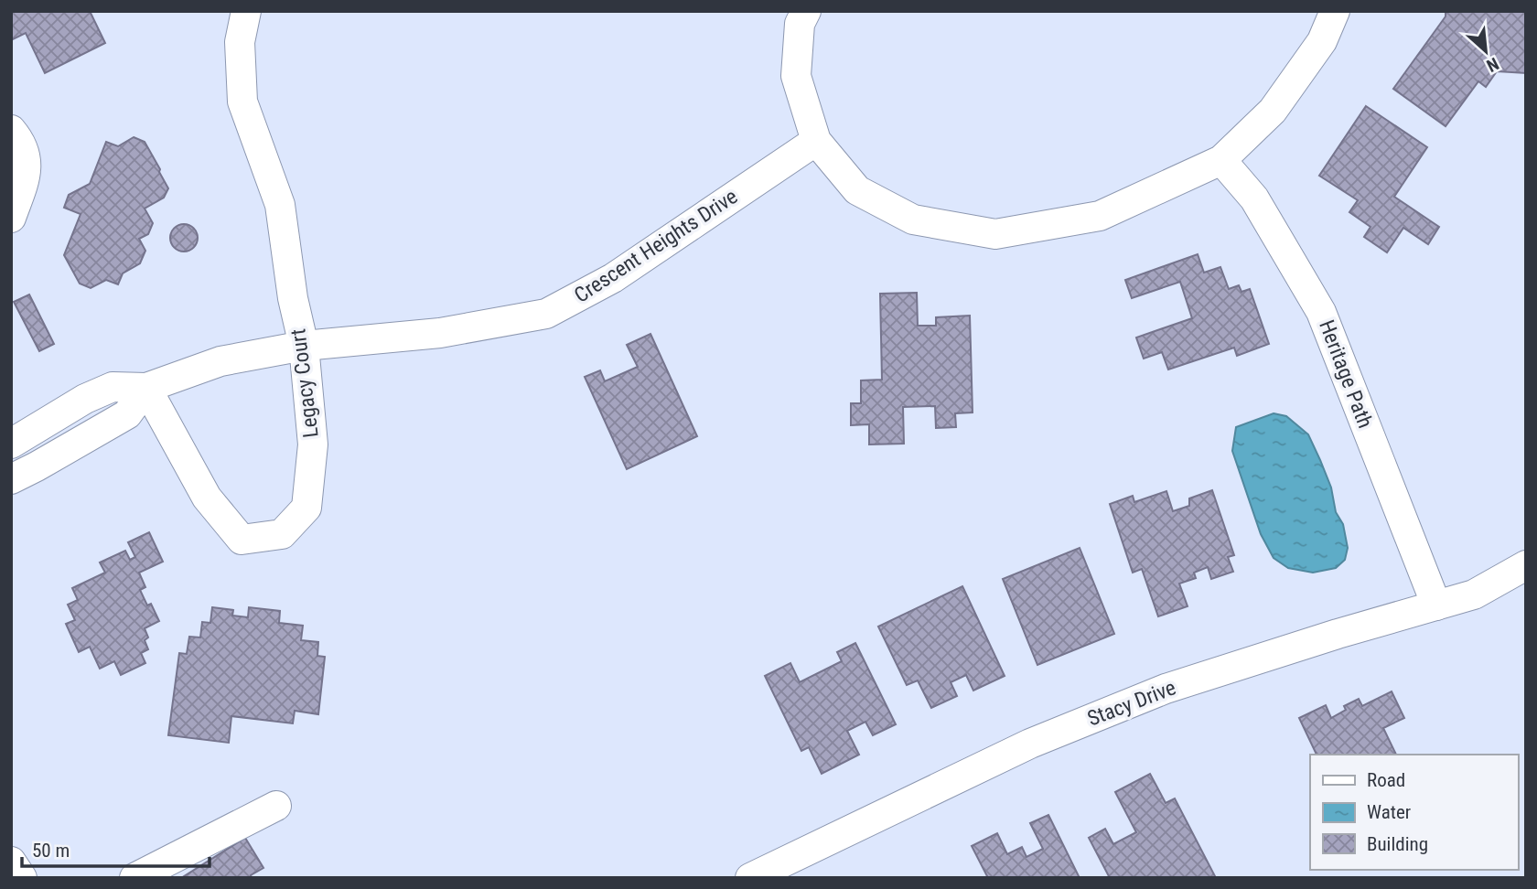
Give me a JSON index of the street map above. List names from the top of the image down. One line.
{"streets":{"street":["Crescent Heights Drive","Heritage Path","Legacy Court","Stacy Drive"]},"crossings":[["Crescent Heights Drive","Legacy Court"],["Heritage Path","Stacy Drive"]],"legend":["Road","Water","Building"],"scale_bar":"50 m","north":"bottom right"}
